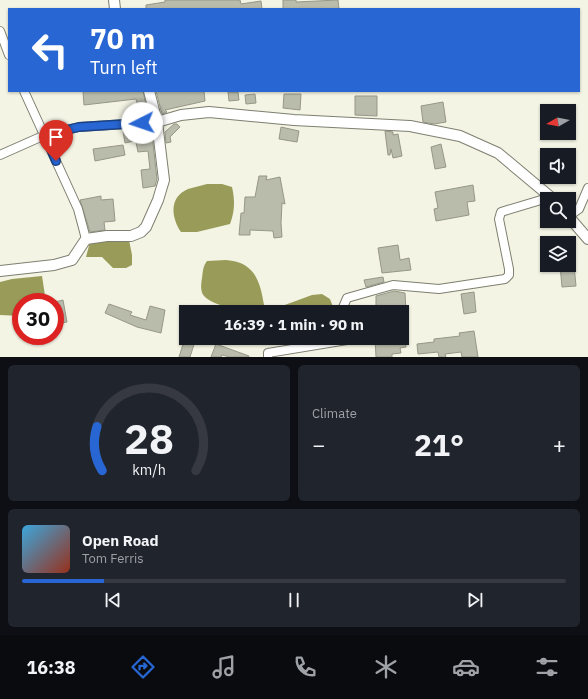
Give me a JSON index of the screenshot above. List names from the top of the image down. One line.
{"north":"left","page":{"turn":["70 m","Turn left"],"limit":"30","trip":"16:39 · 1 min · 90 m","tile":"Climate","heat":["−","21°","+"],"song":["Open Road","Tom Ferris"],"tabs":"16:38","gauge":["28","km/h"]}}
